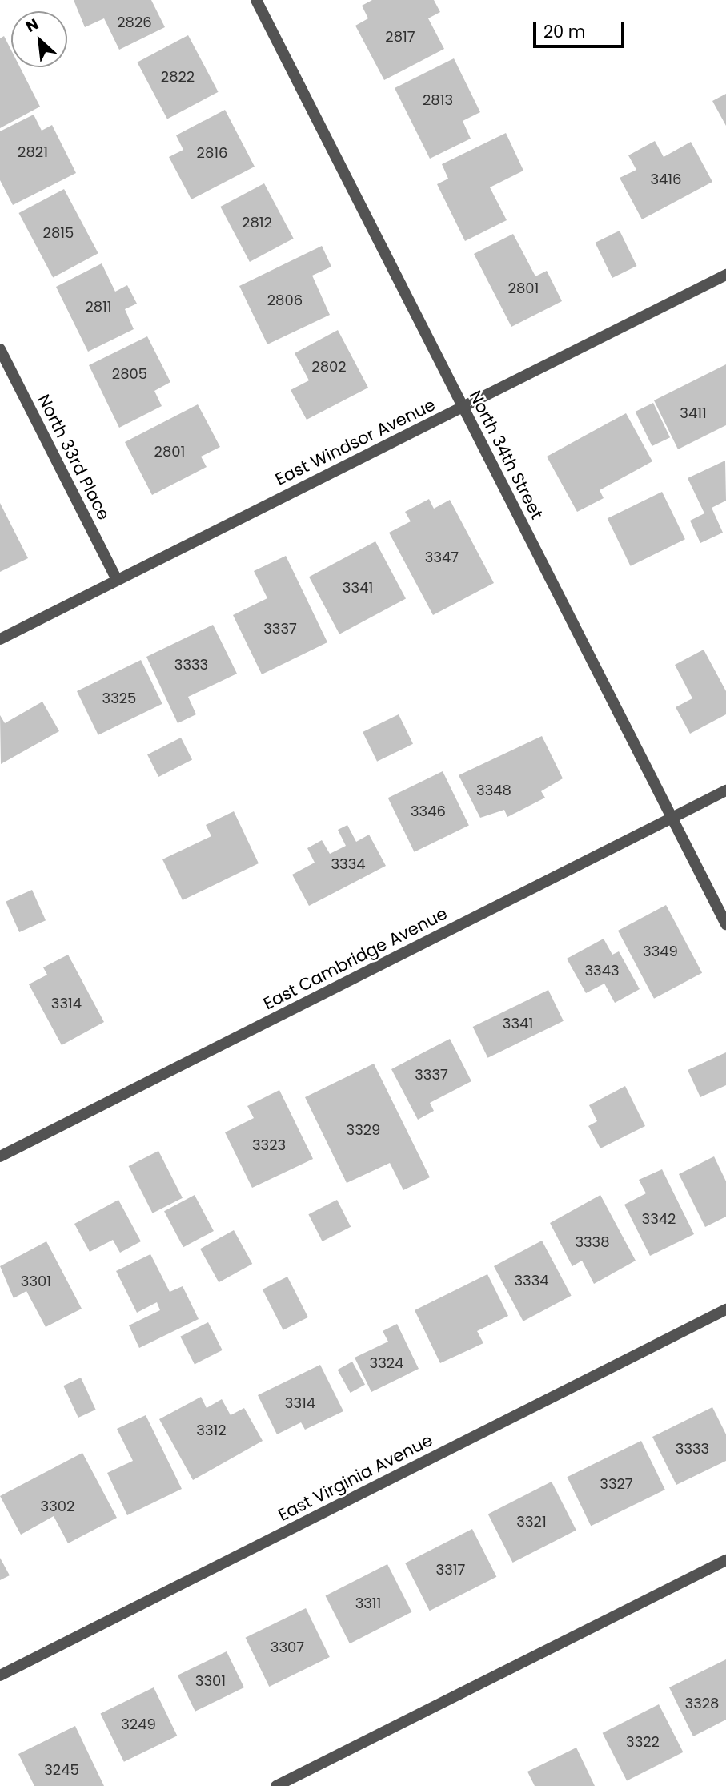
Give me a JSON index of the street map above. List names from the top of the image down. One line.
{"streets":{"street":["East Windsor Avenue","North 34th Street","North 33rd Place","East Cambridge Avenue","East Virginia Avenue"]},"crossings":[["East Windsor Avenue","North 34th Street"],["East Windsor Avenue","North 33rd Place"],["North 34th Street","East Cambridge Avenue"]],"house_numbers":["2826","2817","2822","2813","2821","2816","3416","2812","2815","2801","2806","2811","2802","2805","3411","2801","3347","3341","3337","3333","3325","3348","3346","3334","3349","3343","3314","3341","3337","3329","3323","3342","3338","3334","3301","3324","3314","3312","3333","3327","3302","3321","3317","3311","3307","3301","3328","3249","3322","3245"],"scale_bar":"20 m","north":"top left"}
